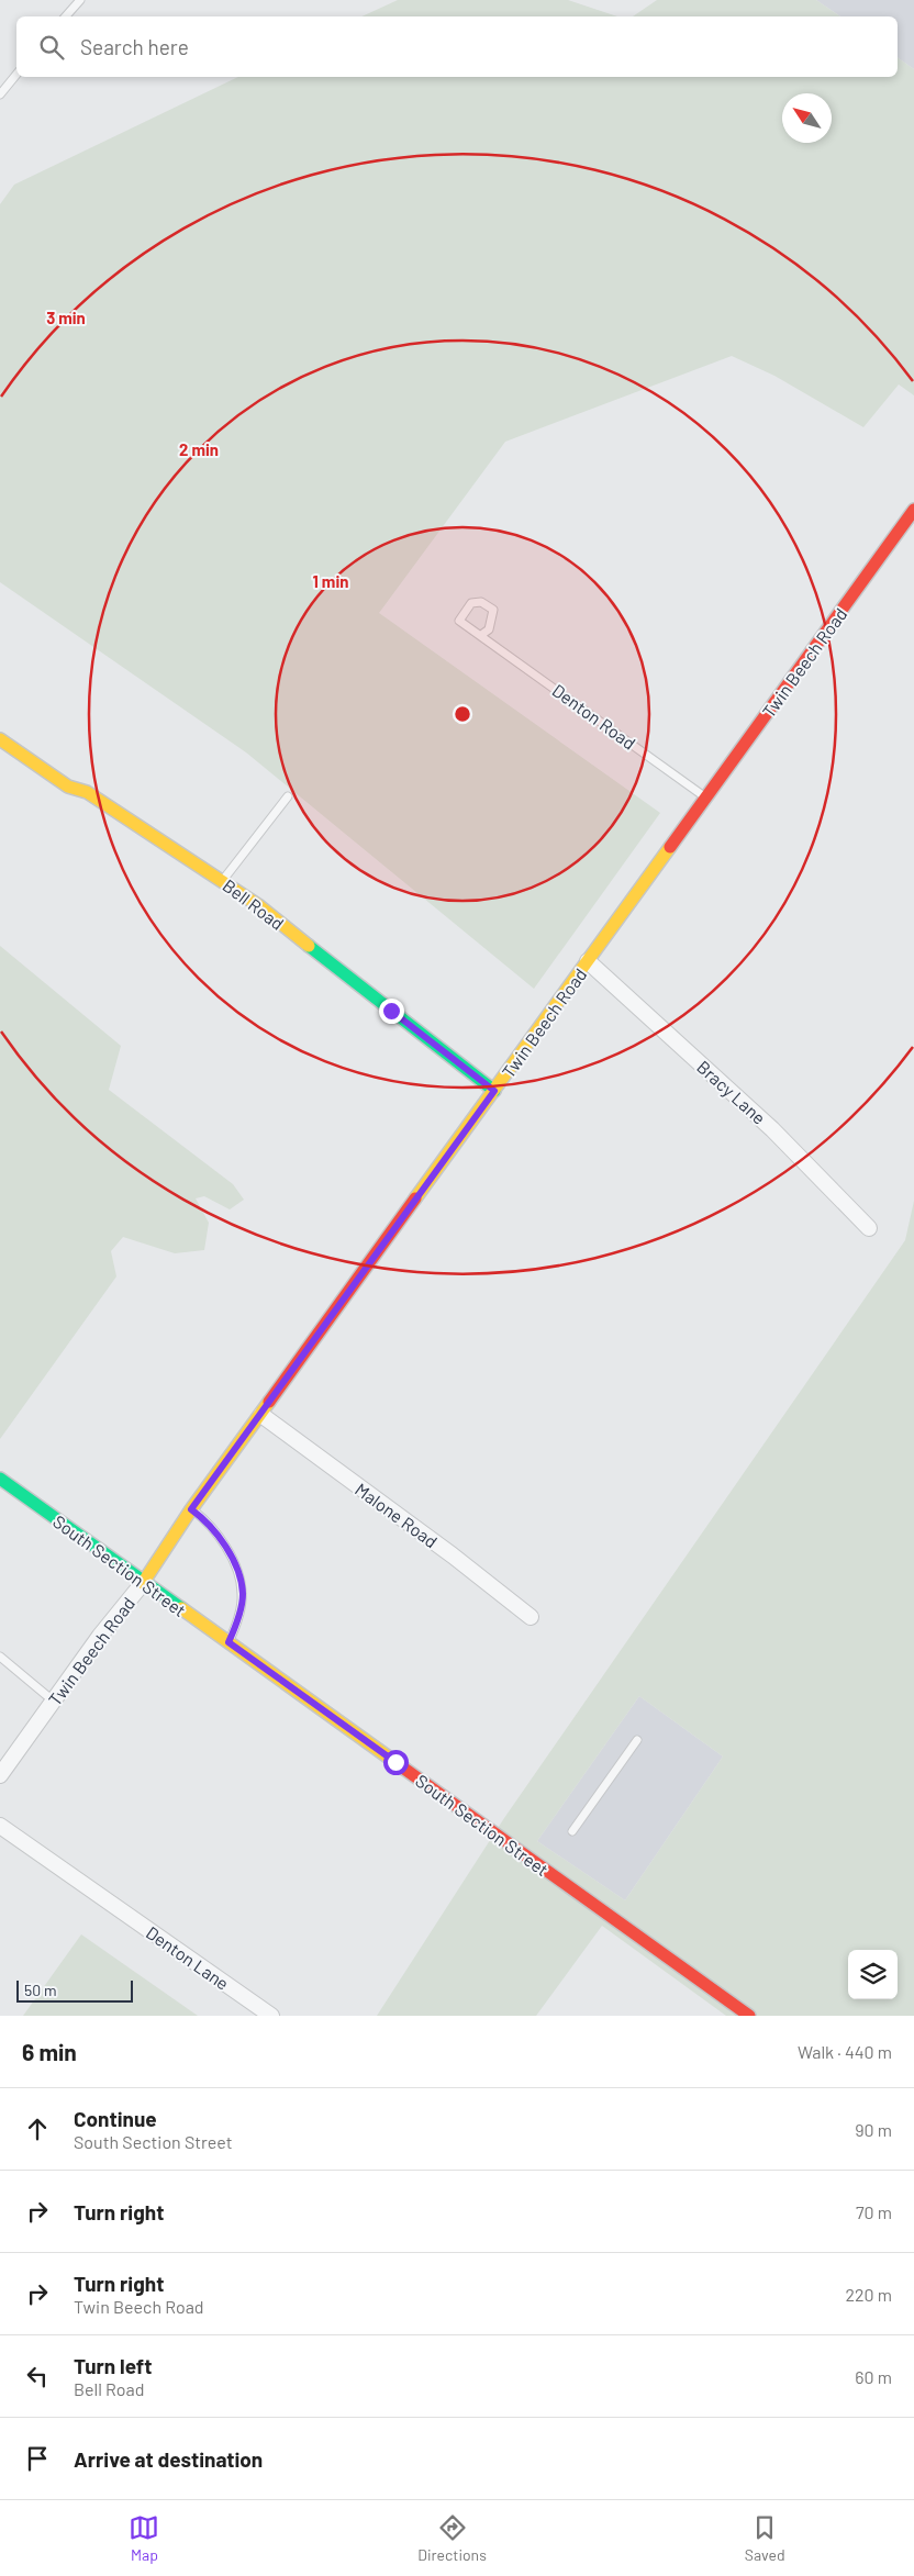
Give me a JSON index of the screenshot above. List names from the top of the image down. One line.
{"streets":{"street":["Twin Beech Road","Bell Road","Bracy Lane","Malone Road","South Section Street","Denton Lane"],"lane":["Denton Road"]},"crossings":[["Twin Beech Road","Denton Road"],["Twin Beech Road","Bell Road"],["Twin Beech Road","Bracy Lane"],["Twin Beech Road","Malone Road"],["Twin Beech Road","South Section Street"]],"scale_bar":"50 m","north":"top left","page":{"search":"Search here","scale":"50 m","heading":["6 min","Walk · 440 m"],"list":[["Continue","South Section Street","90 m"],["Turn right","70 m"],["Turn right","Twin Beech Road","220 m"],["Turn left","Bell Road","60 m"],"Arrive at destination"],"nav":["Map","Directions","Saved"]},"rings":["3 min","2 min","1 min"]}
